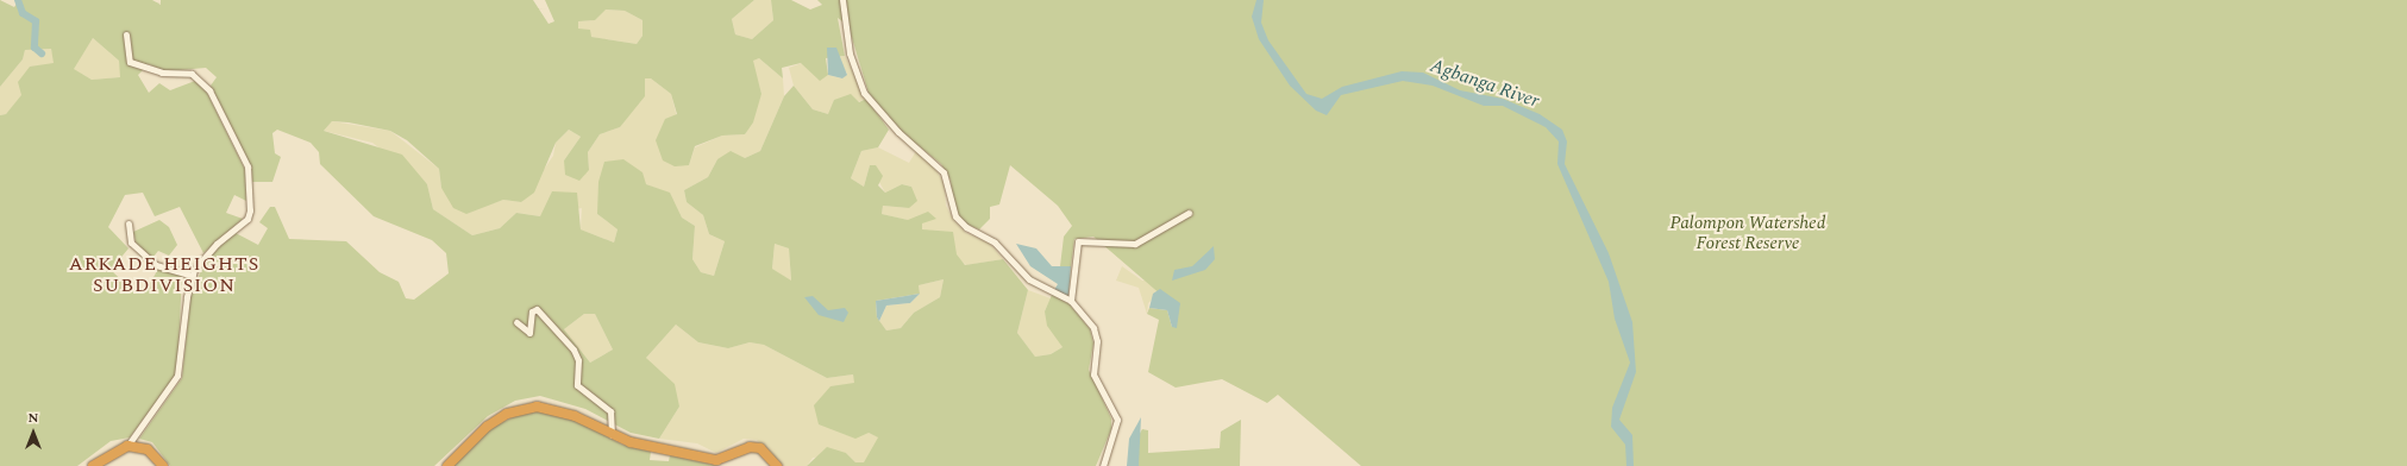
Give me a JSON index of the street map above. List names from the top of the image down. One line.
{"districts":["ARKADE HEIGHTS SUBDIVISION"],"water":["Agbanga River"],"parks":["Palompon Watershed Forest Reserve"],"north":"top"}
